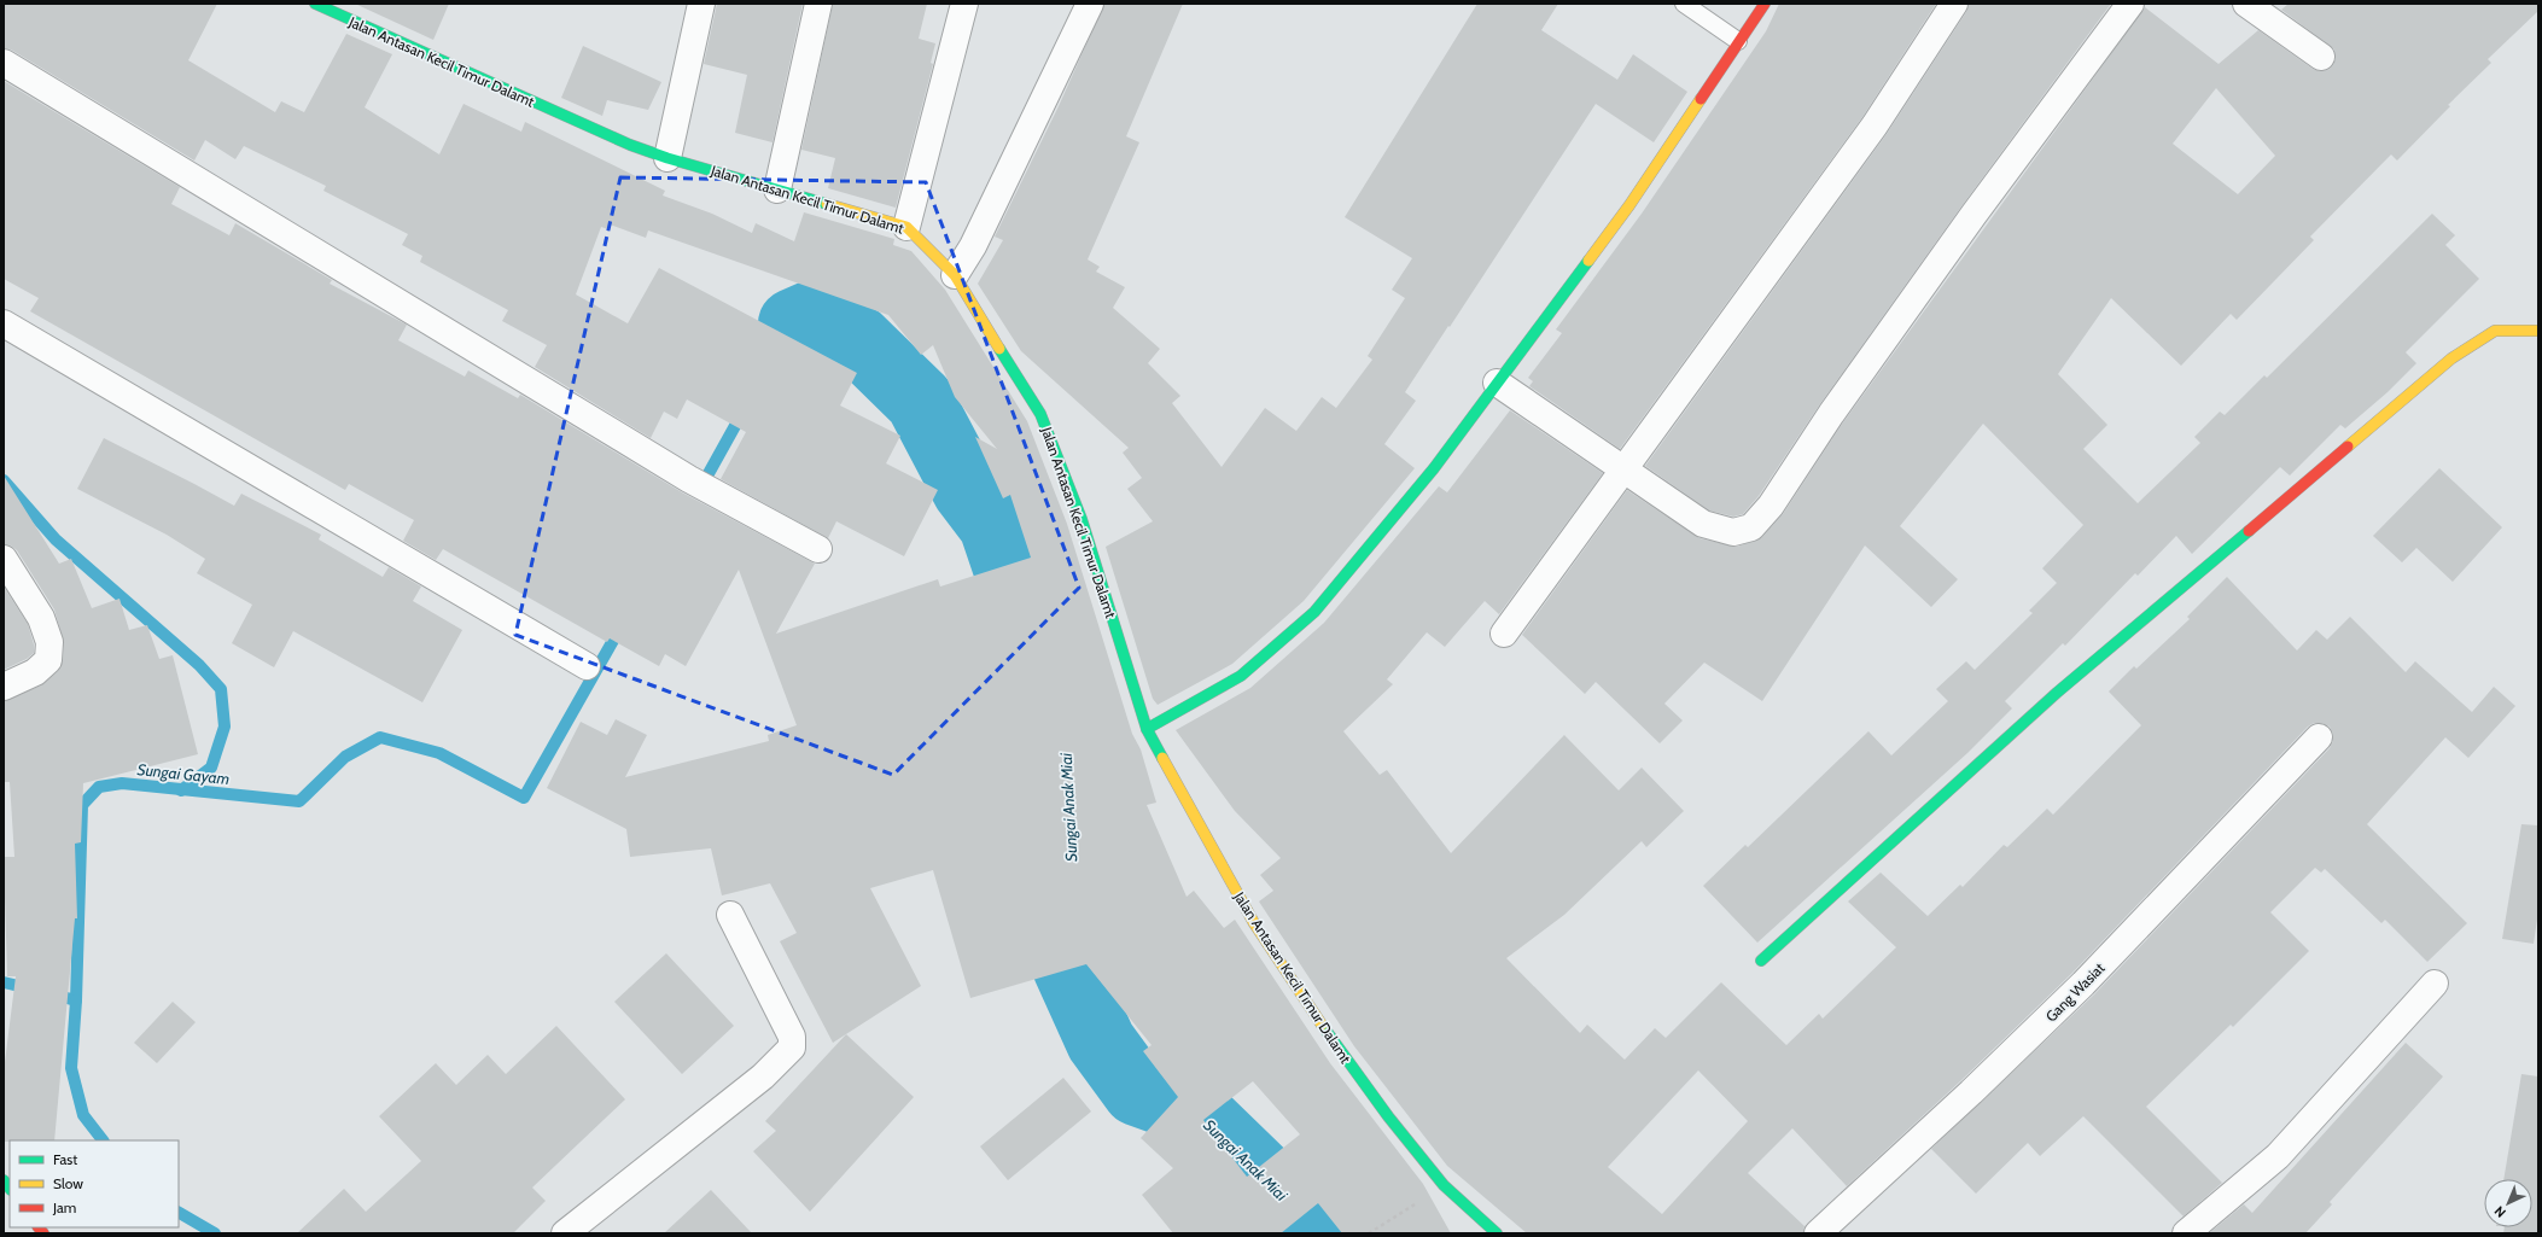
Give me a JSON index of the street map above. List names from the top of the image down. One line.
{"streets":{"street":["Jalan Antasan Kecil Timur Dalamt","Gang Wasiat"]},"water":["Sungai Gayam","Sungai Anak Miai"],"legend":["Fast","Slow","Jam"],"north":"bottom left"}
